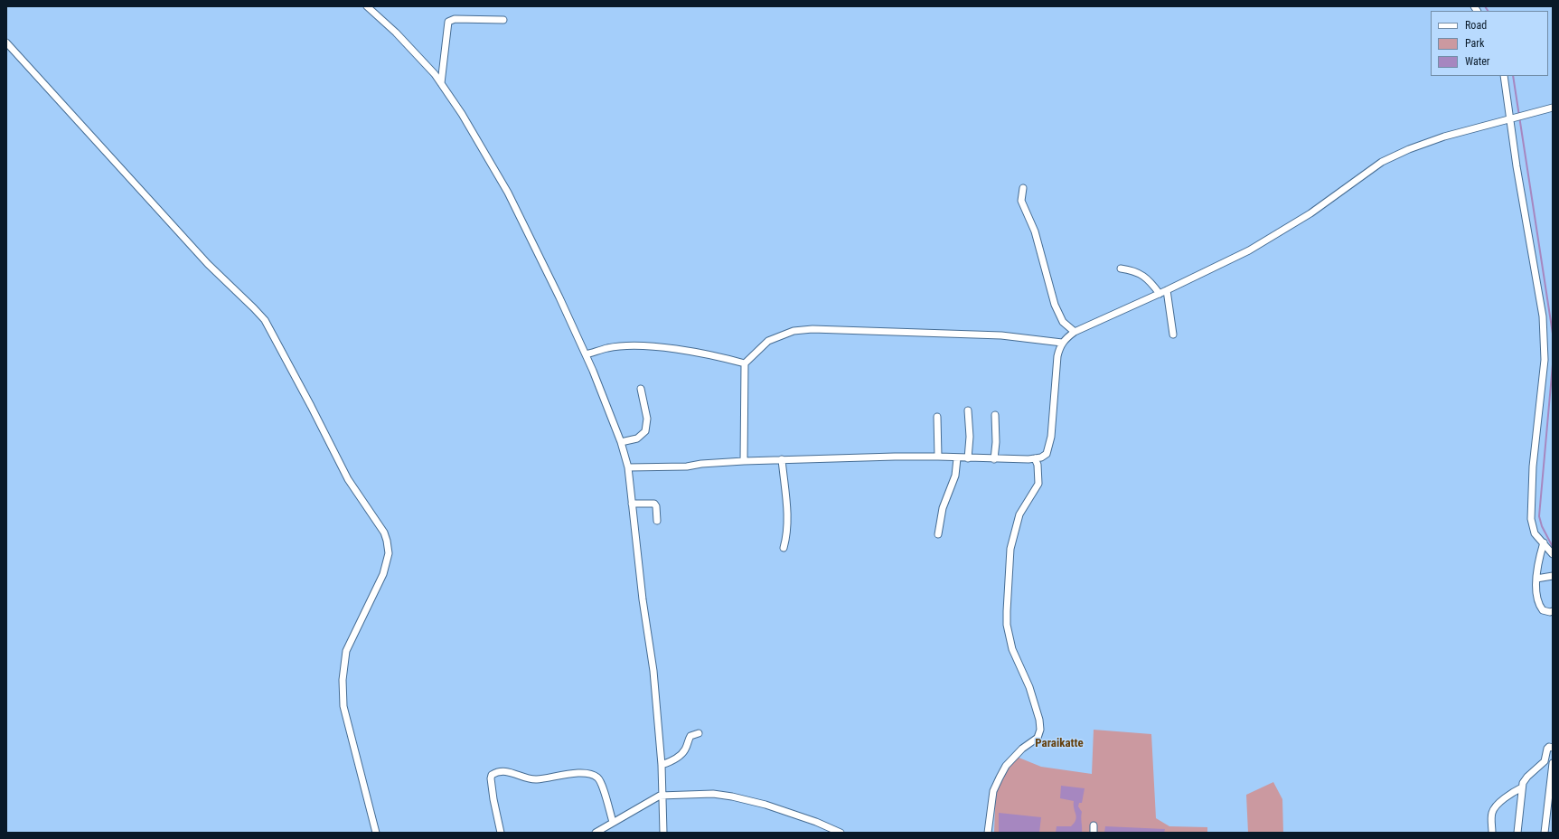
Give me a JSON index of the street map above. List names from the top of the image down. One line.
{"districts":["Paraikatte"],"legend":["Road","Park","Water"]}
